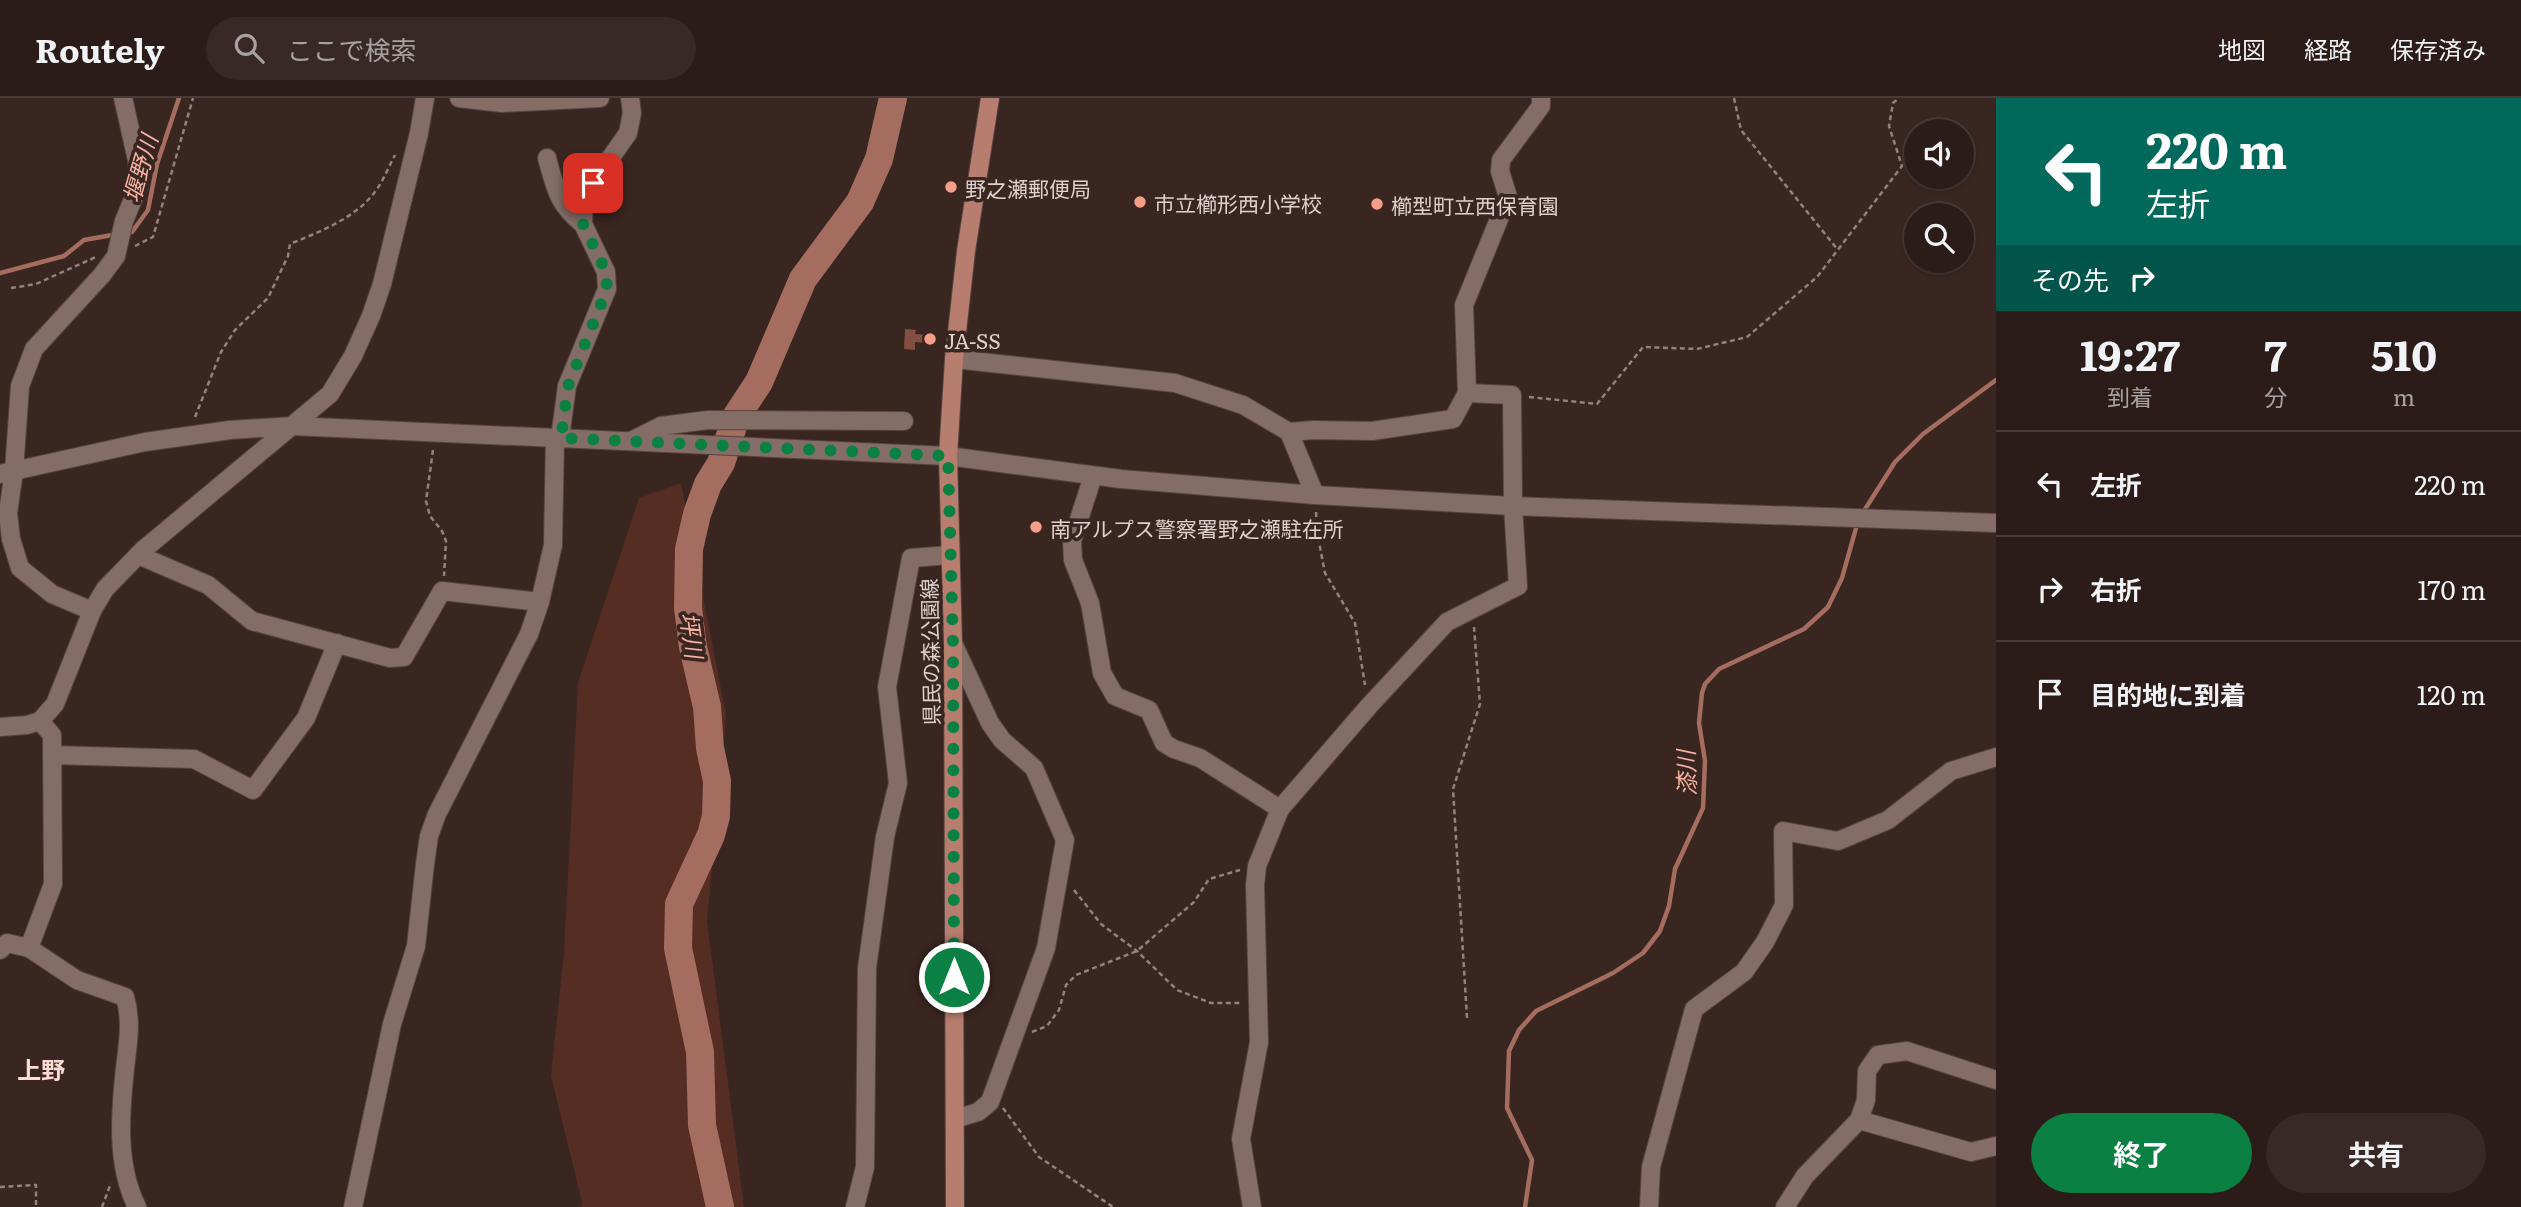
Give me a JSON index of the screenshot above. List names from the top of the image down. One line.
{"streets":{"main road":["県民の森公園線"]},"districts":["上野"],"water":["堰野川","坪川","漆川"],"places":["野之瀬郵便局","市立櫛形西小学校","櫛型町立西保育園","JA-SS","南アルプス警察署野之瀬駐在所"],"page":{"header":"Routely","search":"ここで検索","nav":["地図","経路","保存済み"],"turn":["220 m","左折"],"then":"その先","eta":["19:27","到着","7","分","510","m"],"list":[{"name":"左折","value":"220 m"},{"name":"右折","value":"170 m"},{"name":"目的地に到着","value":"120 m"}],"buttons":["終了","共有"]}}
